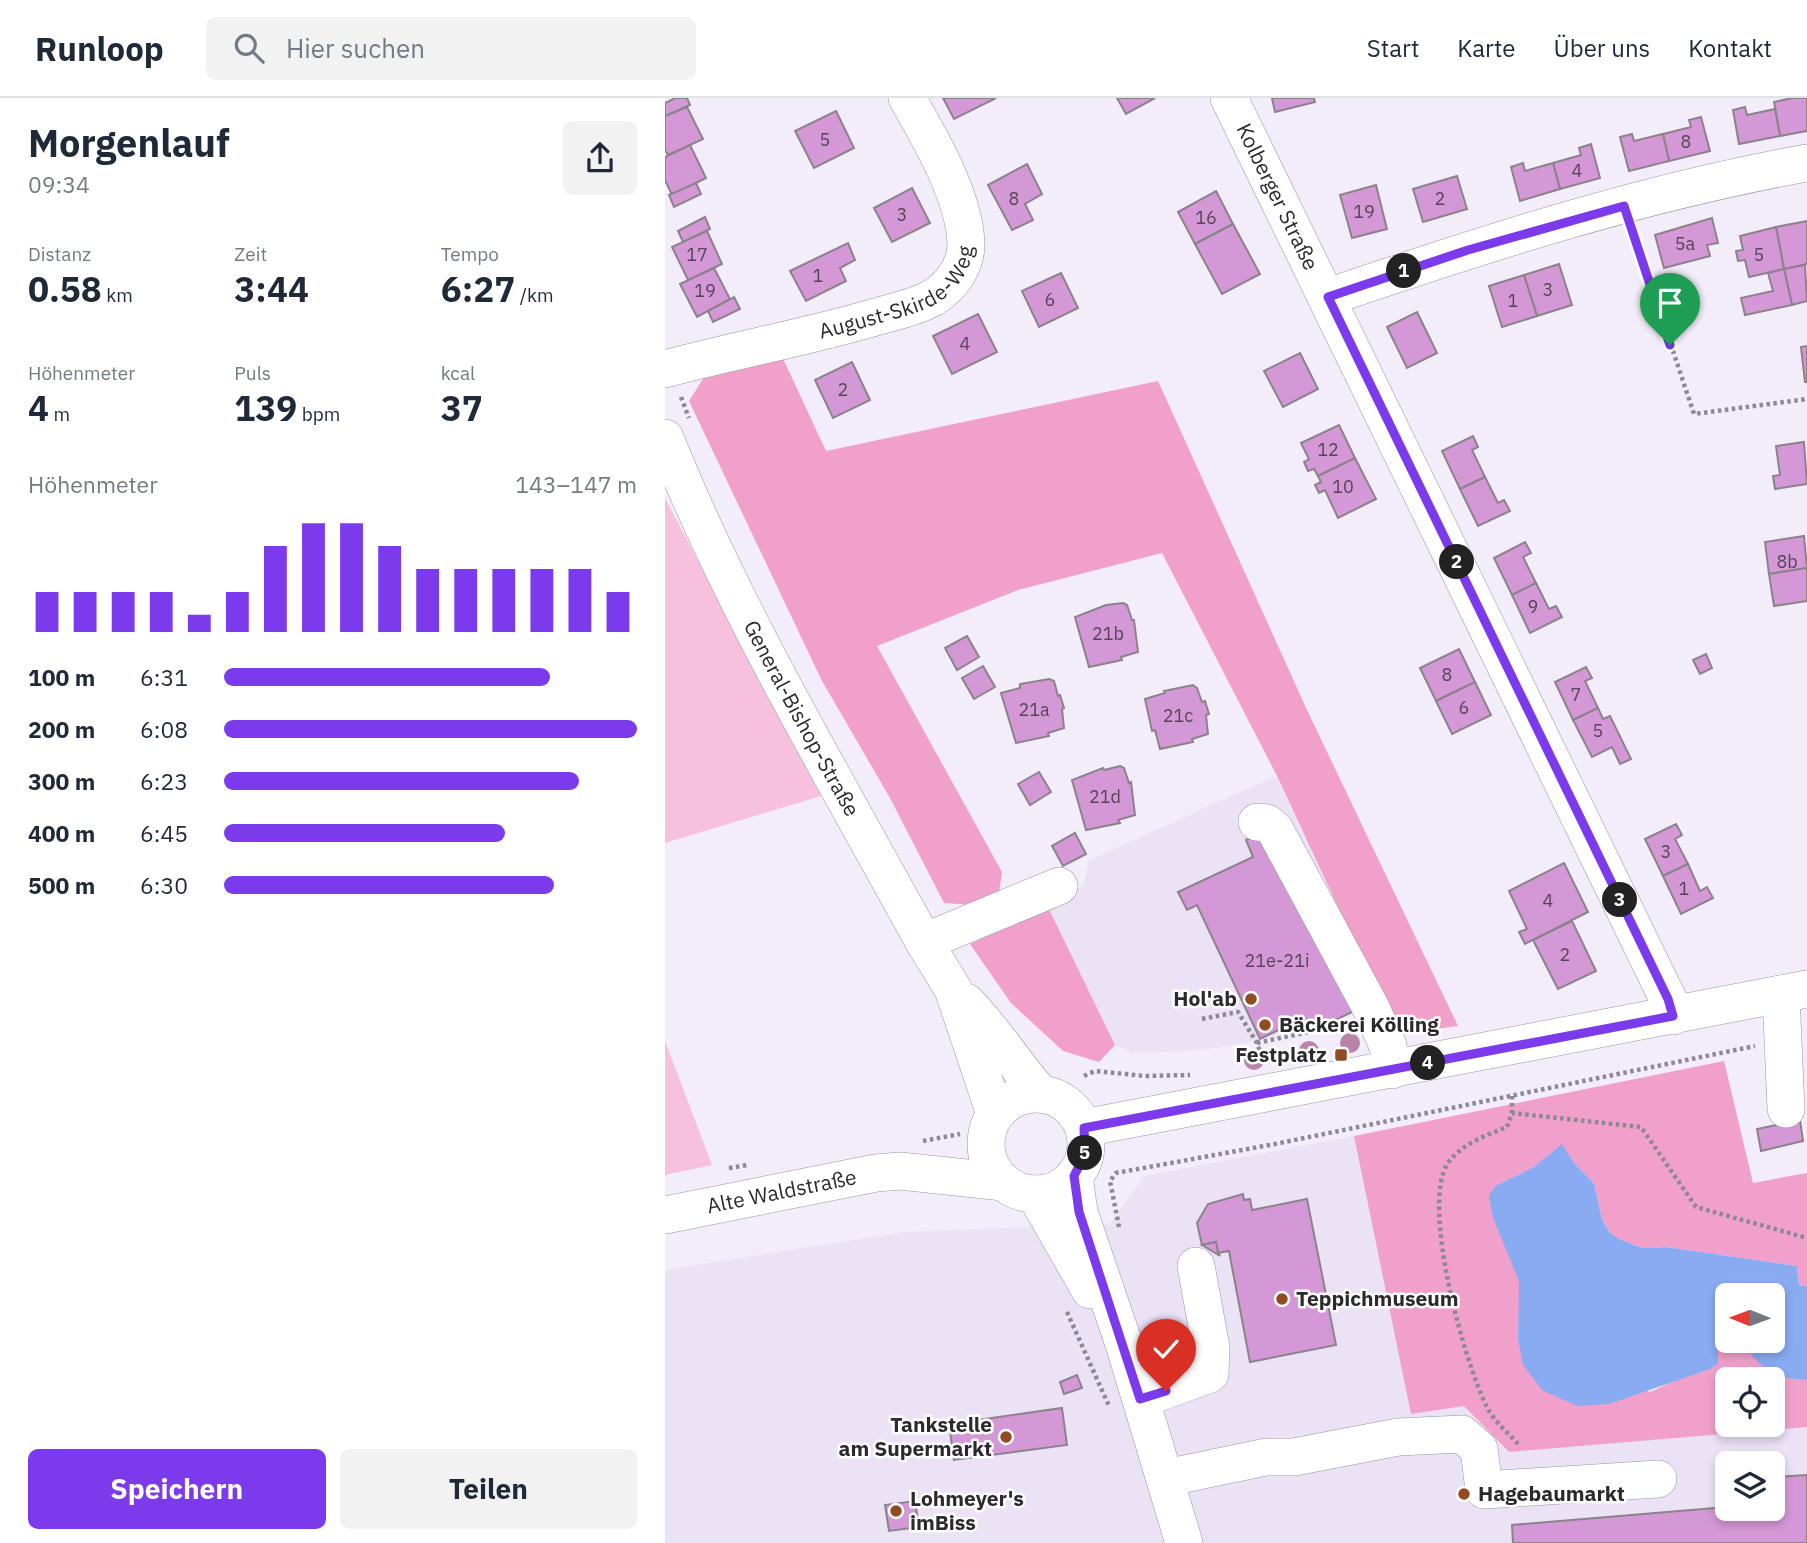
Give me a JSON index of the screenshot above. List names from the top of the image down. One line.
{"streets":{"street":["Kolberger Straße","August-Skirde-Weg","General-Bishop-Straße","Alte Waldstraße"]},"crossings":[["General-Bishop-Straße","Alte Waldstraße"]],"places":{"other":["Hol'ab","Bäckerei Kölling","Teppichmuseum","Tankstelle am Supermarkt","Hagebaumarkt","Lohmeyer's imBiss"],"transit":["Festplatz"]},"house_numbers":["5","8","4","8","2","19","3","16","5a","17","5","1","3","19","6","1","4","2","12","10","8b","9","21b","8","7","6","21a","21c","5","21d","3","1","4","2","21e-21i"],"north":"left","page":{"header":"Runloop","search":"Hier suchen","nav":["Start","Karte","Über uns","Kontakt"],"heading":["Morgenlauf","09:34"],"stats":[["Distanz","0.58 km"],["Zeit","3:44"],["Tempo","6:27 /km"],["Höhenmeter","4 m"],["Puls","139 bpm"],["kcal","37"]],"pins":["1","2","3","4","5"],"chart":["Höhenmeter","143–147 m"],"list":[{"name":"100 m","note":"6:31"},{"name":"200 m","note":"6:08"},{"name":"300 m","note":"6:23"},{"name":"400 m","note":"6:45"},{"name":"500 m","note":"6:30"}],"buttons":["Speichern","Teilen"]}}
